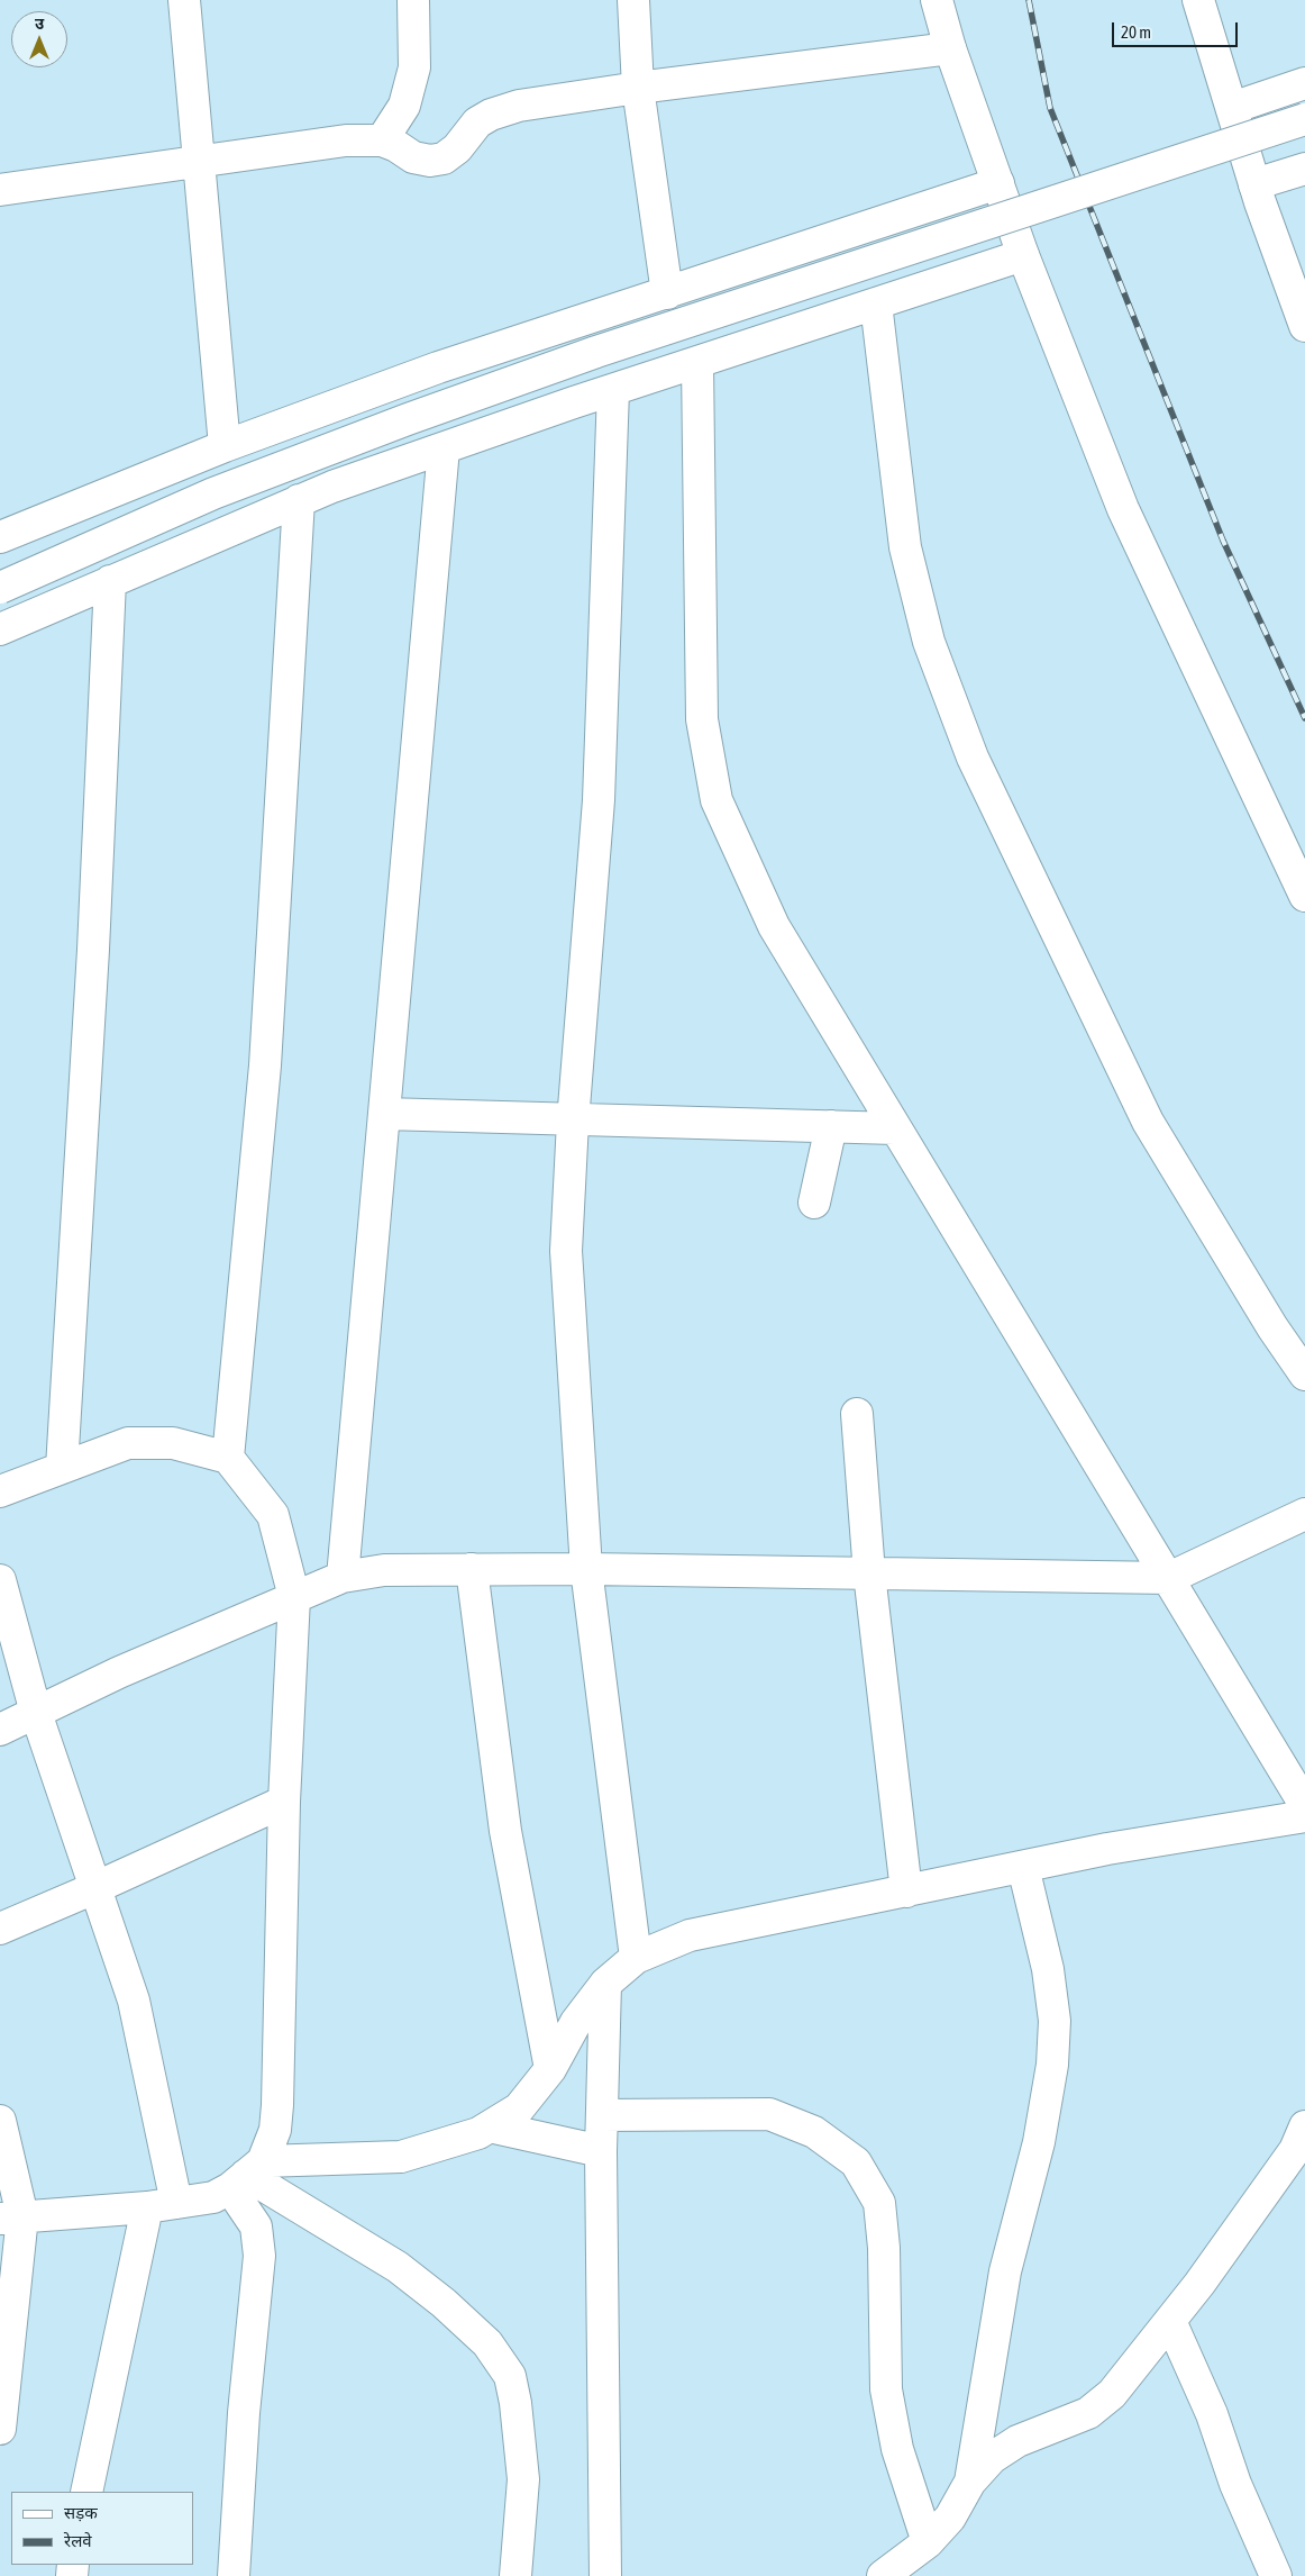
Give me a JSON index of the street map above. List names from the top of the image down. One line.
{"legend":["सड़क","रेलवे"],"scale_bar":"20 m","north":"top"}
